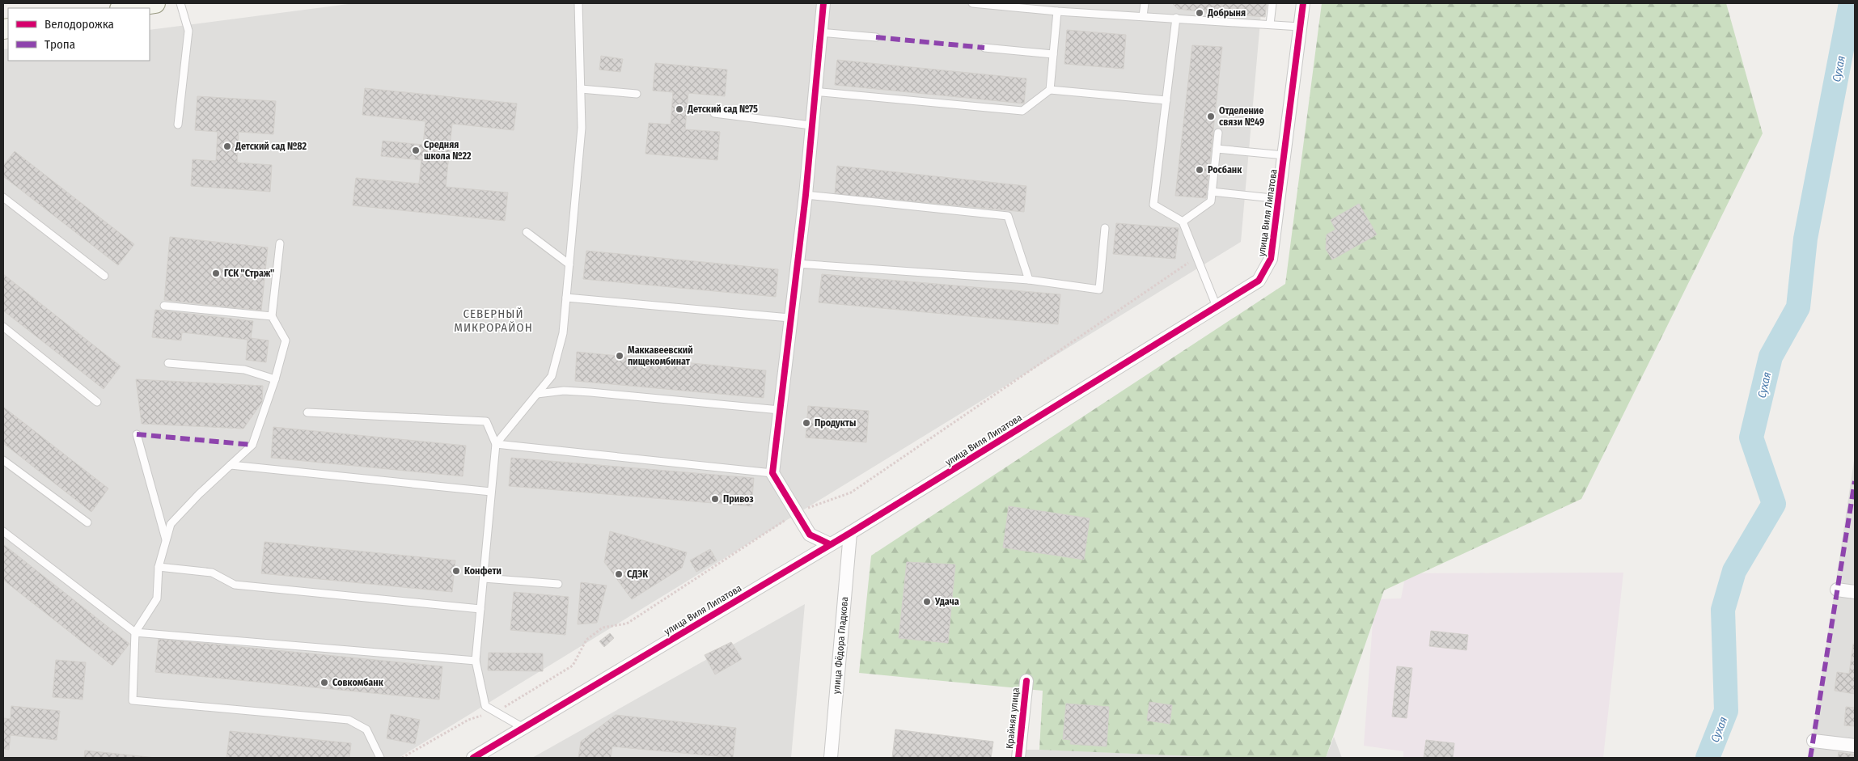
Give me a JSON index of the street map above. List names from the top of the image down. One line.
{"streets":{"street":["улица Виля Липатова","улица Фёдора Гладкова","Крайняя улица"]},"crossings":[["улица Виля Липатова","улица Фёдора Гладкова"]],"districts":["СЕВЕРНЫЙ МИКРОРАЙОН"],"water":["Сухая"],"places":["Добрыня","Детский сад №75","Отделение связи №49","Детский сад №82","Средняя школа №22","Росбанк","ГСК \"Страж\"","Маккавеевский пищекомбинат","Продукты","Привоз","Конфети","СДЭК","Удача","Совкомбанк"],"legend":["Велодорожка","Тропа"]}
